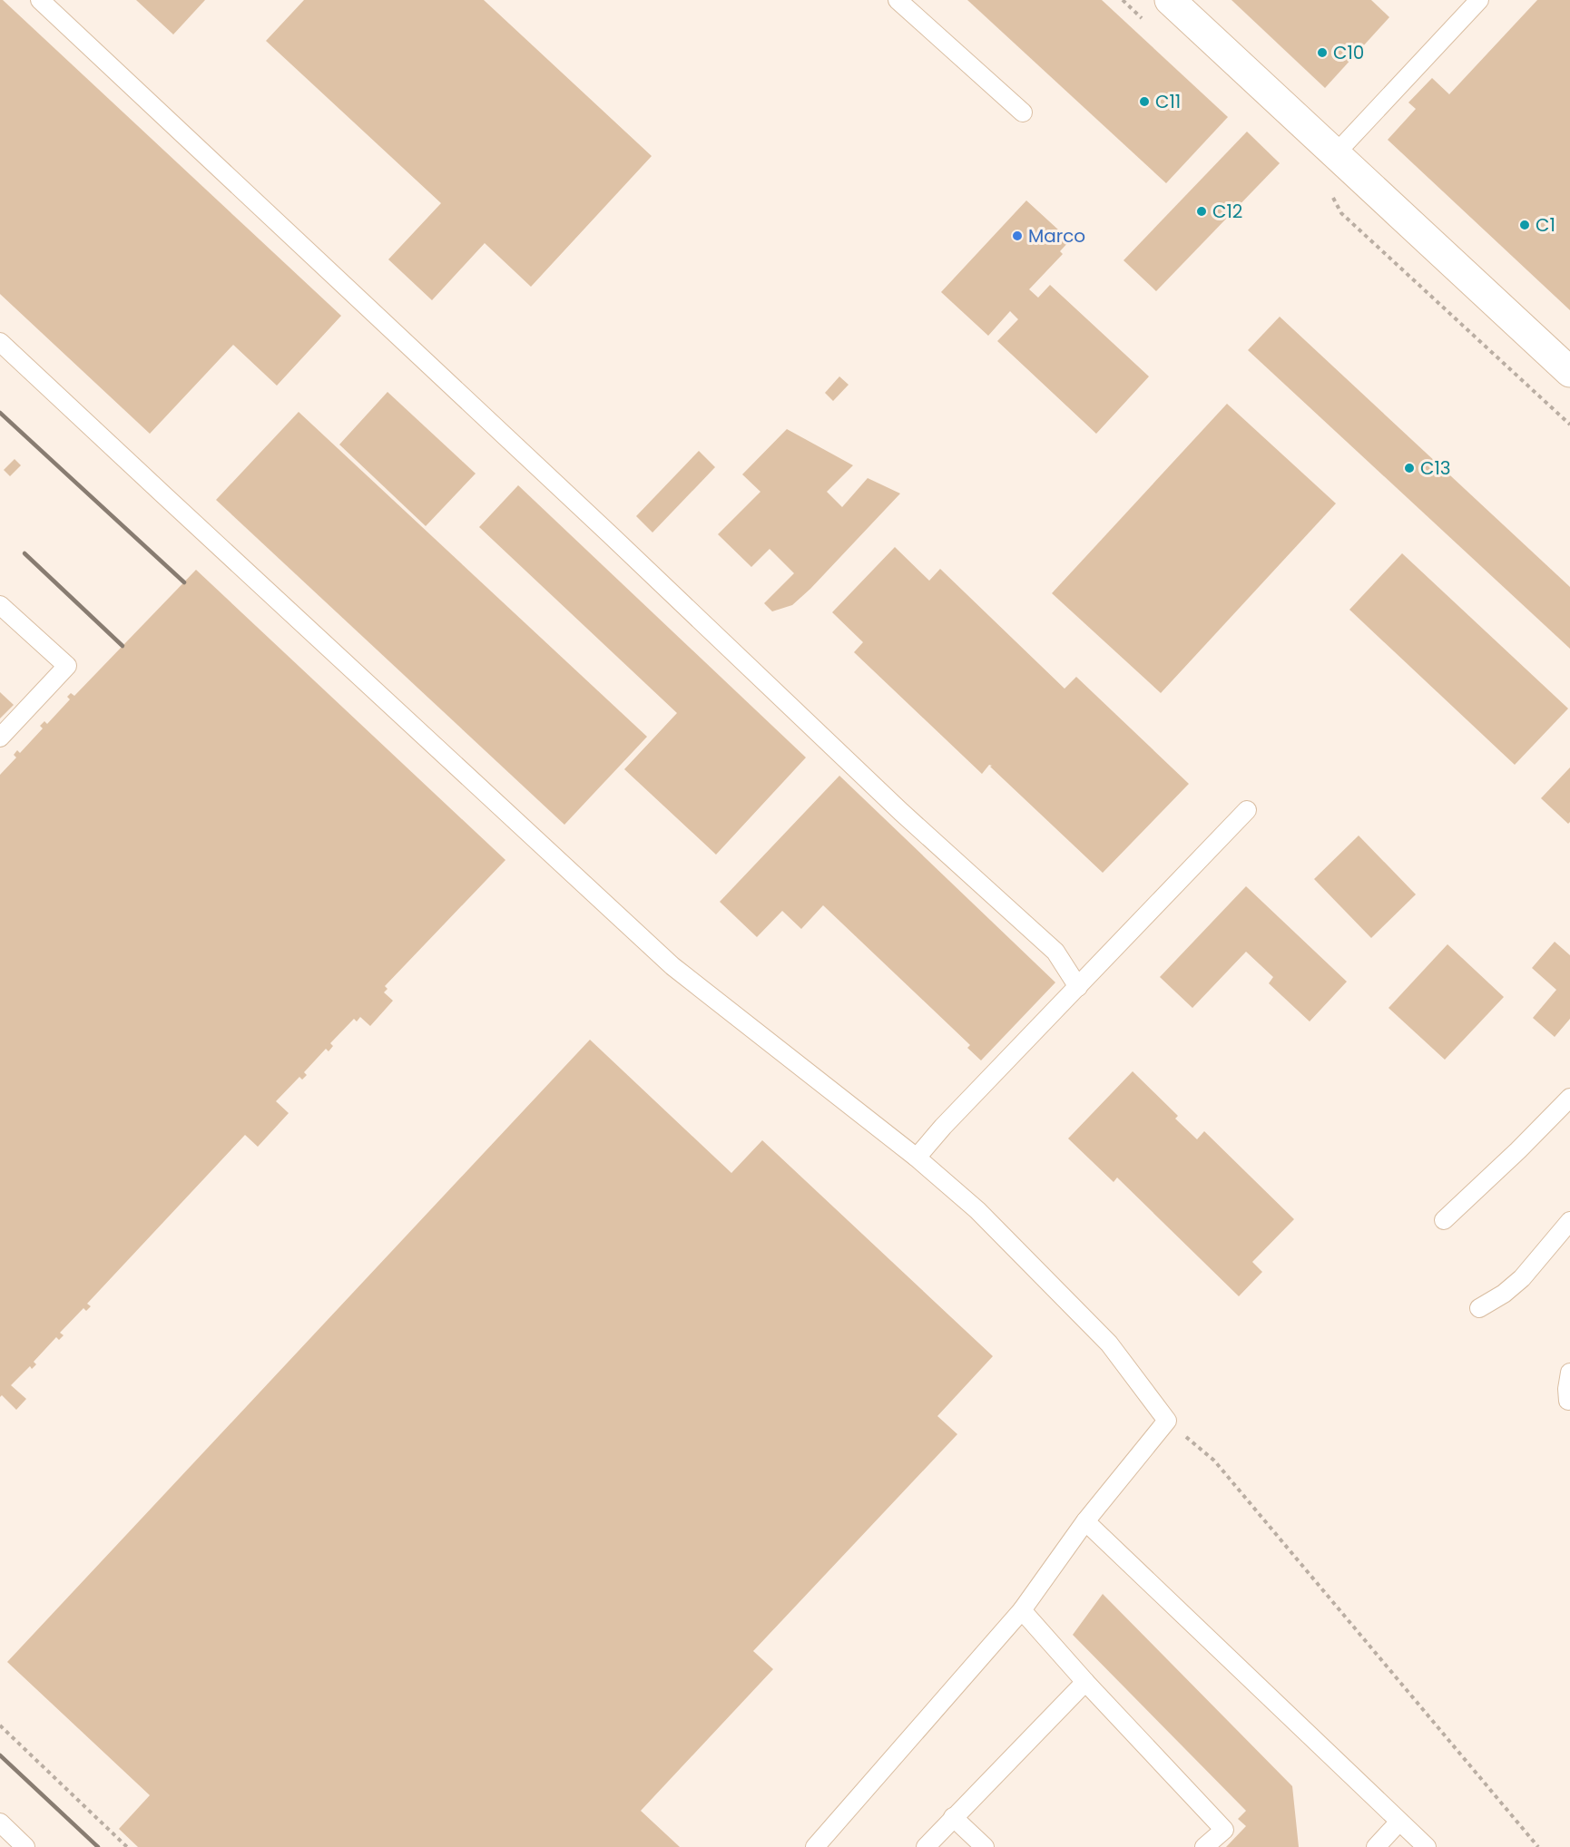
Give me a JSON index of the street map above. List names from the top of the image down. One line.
{"places":["C10","C11","C12","C1","Marco","C13"]}
